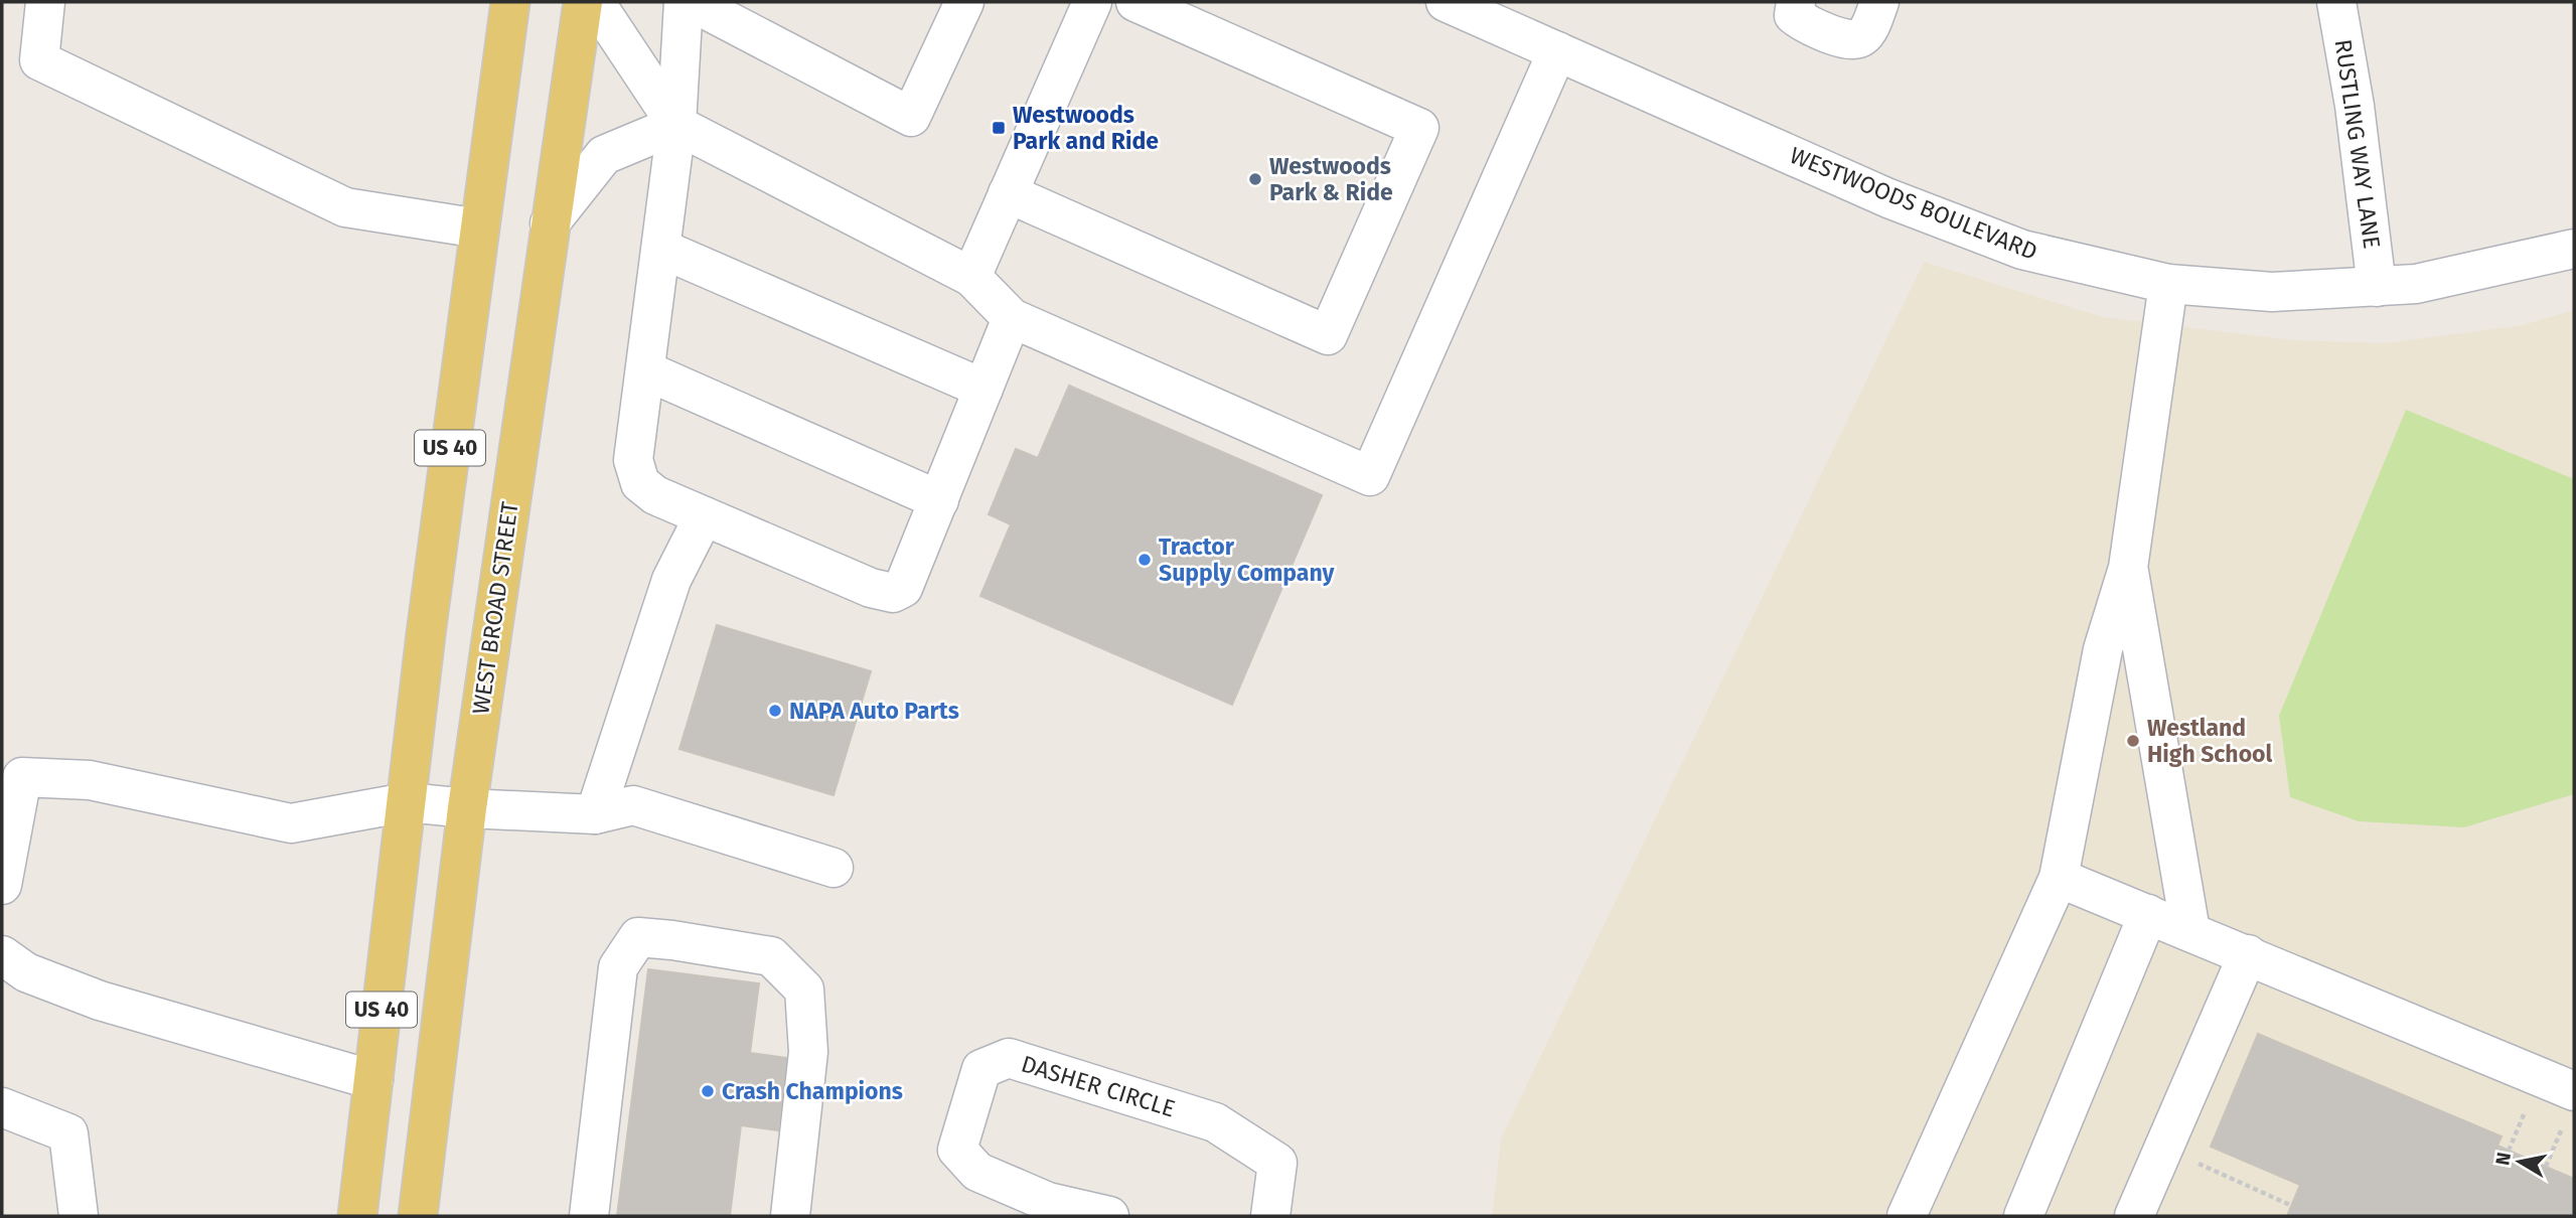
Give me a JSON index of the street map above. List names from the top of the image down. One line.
{"streets":{"main road":["US 40","WEST BROAD STREET"],"street":["RUSTLING WAY LANE","WESTWOODS BOULEVARD","DASHER CIRCLE"]},"crossings":[["RUSTLING WAY LANE","WESTWOODS BOULEVARD"]],"places":{"transit":["Westwoods Park and Ride"],"other":["Westwoods Park & Ride","Tractor Supply Company","NAPA Auto Parts","Westland High School","Crash Champions"]},"north":"left"}
